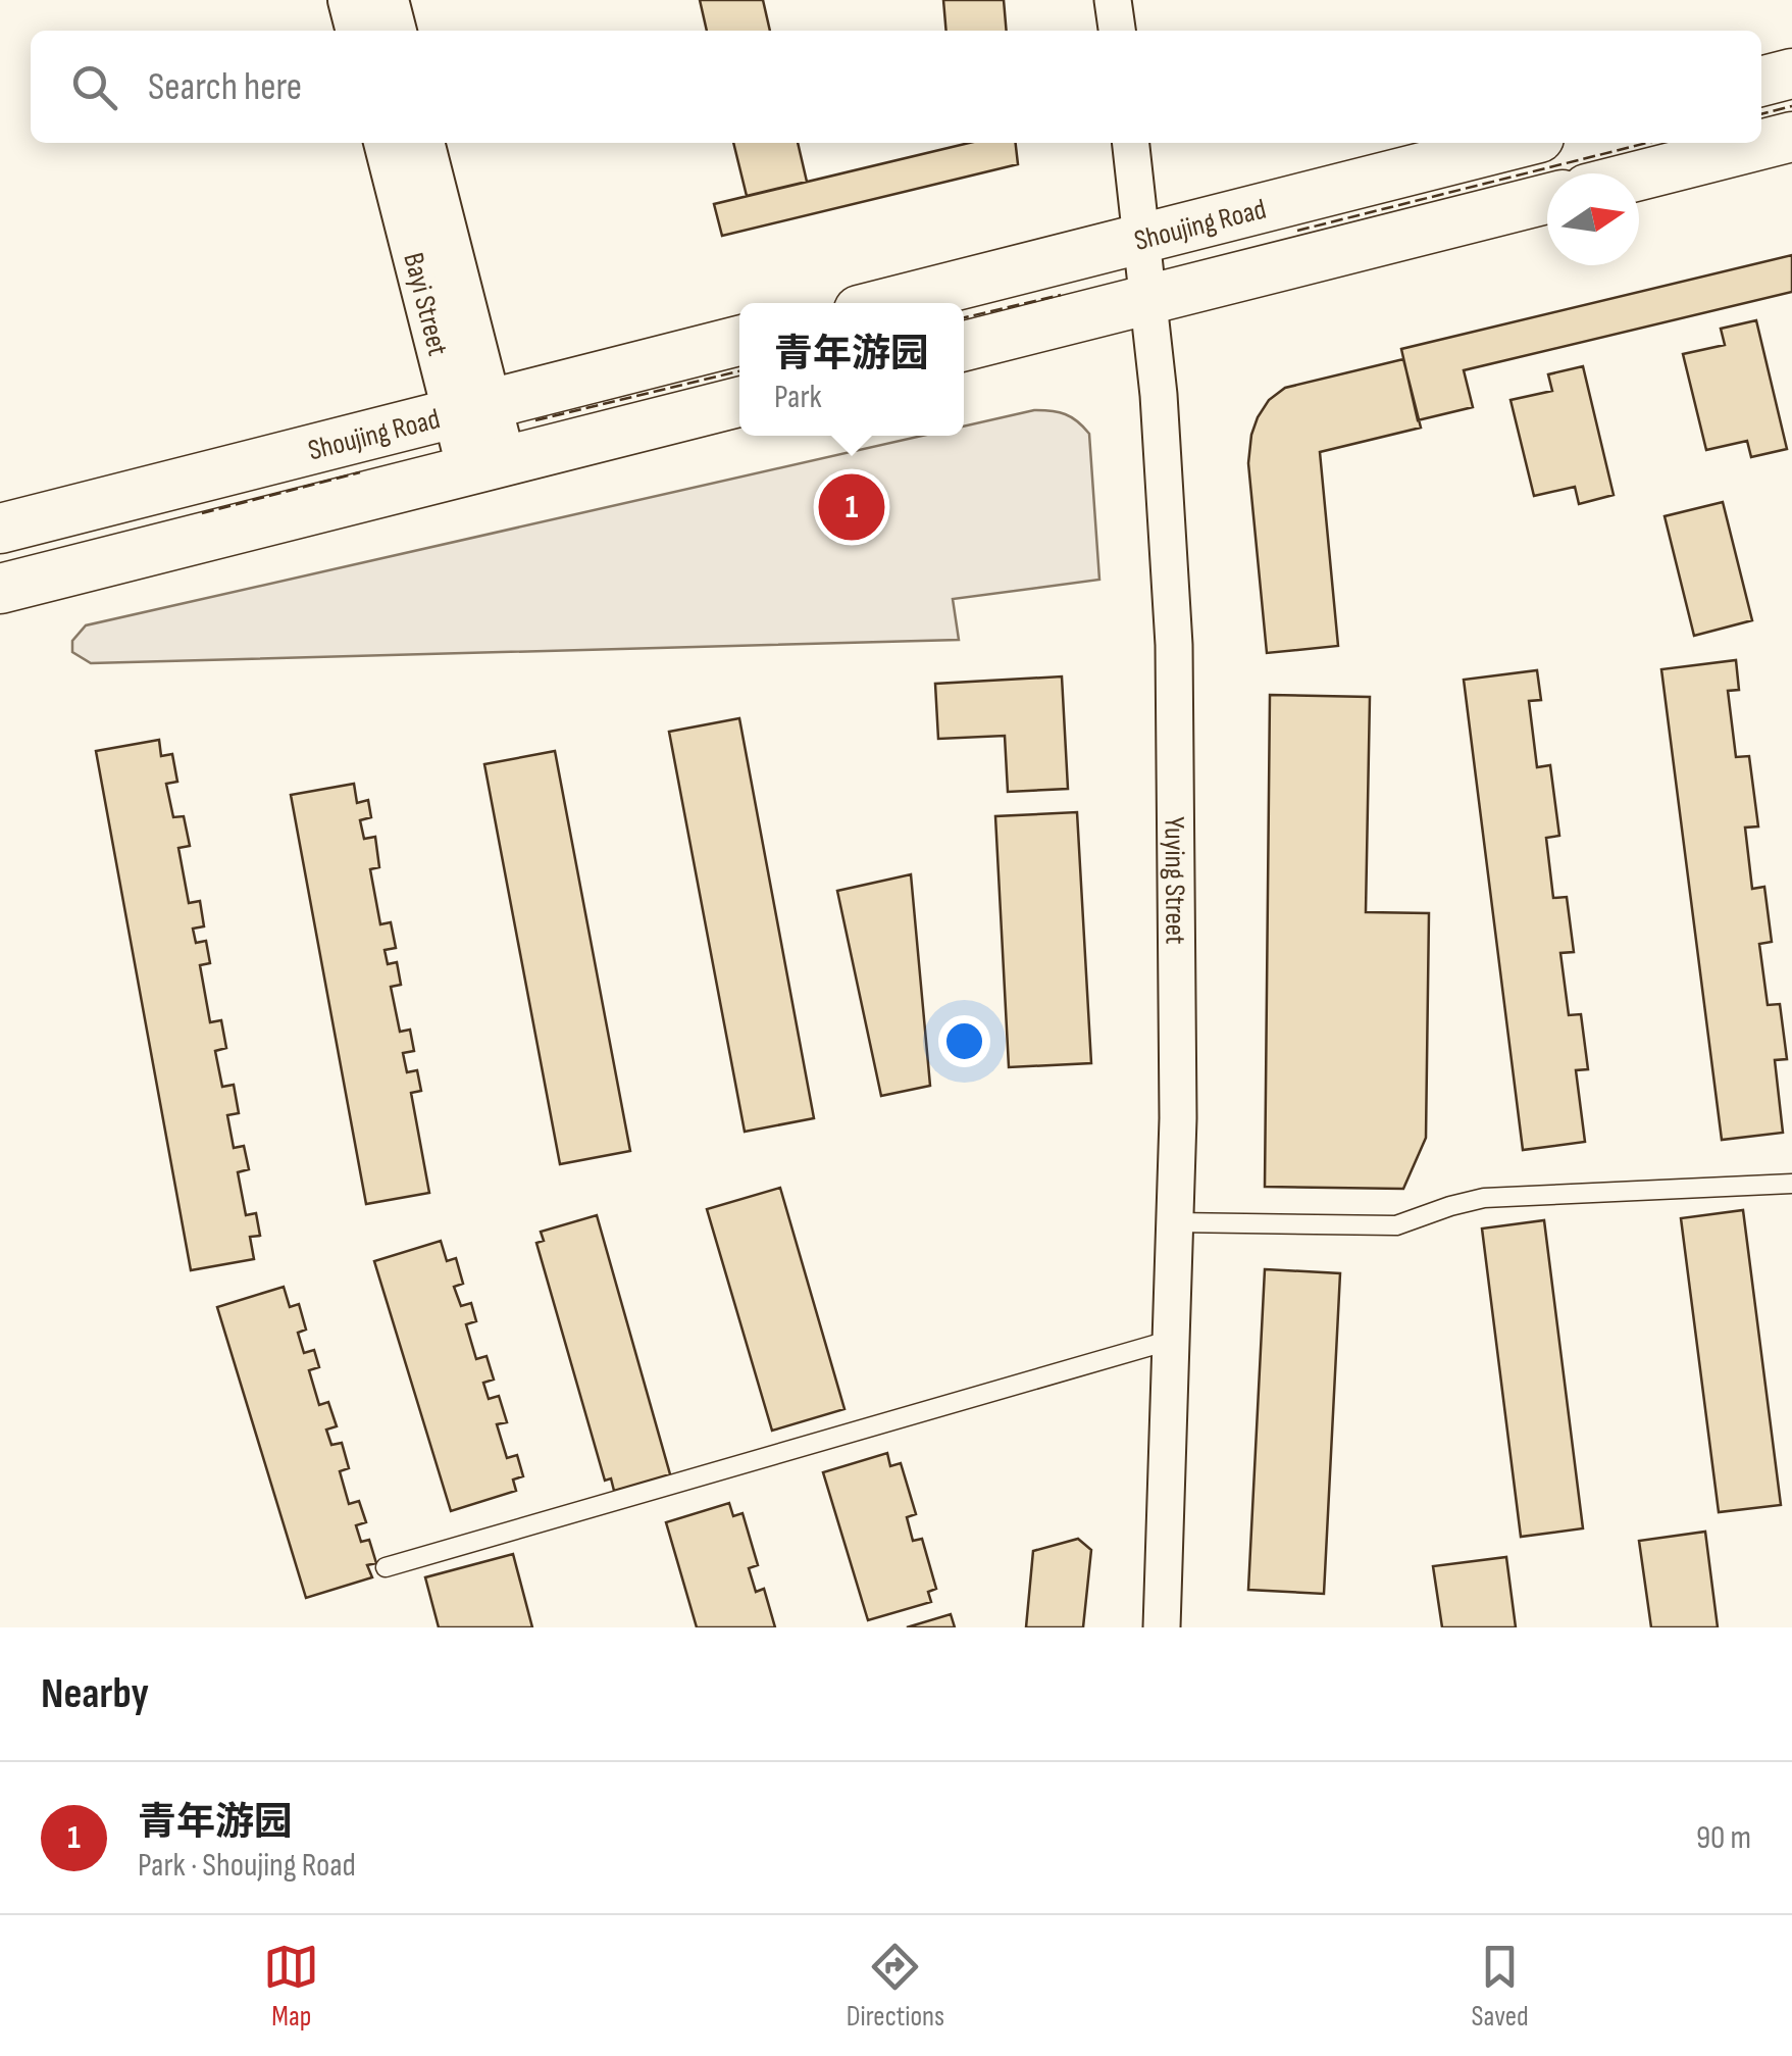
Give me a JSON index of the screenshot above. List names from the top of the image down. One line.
{"streets":{"main road":["Shoujing Road"],"street":["Bayi Street","Yuying Street"]},"crossings":[["Shoujing Road","Bayi Street"],["Shoujing Road","Yuying Street"]],"north":"right","page":{"search":"Search here","popup":["青年游园","Park"],"pins":"1","heading":"Nearby","list":[{"mark":"1","name":"青年游园","note":"Park · Shoujing Road","value":"90 m"}],"nav":["Map","Directions","Saved"]}}
